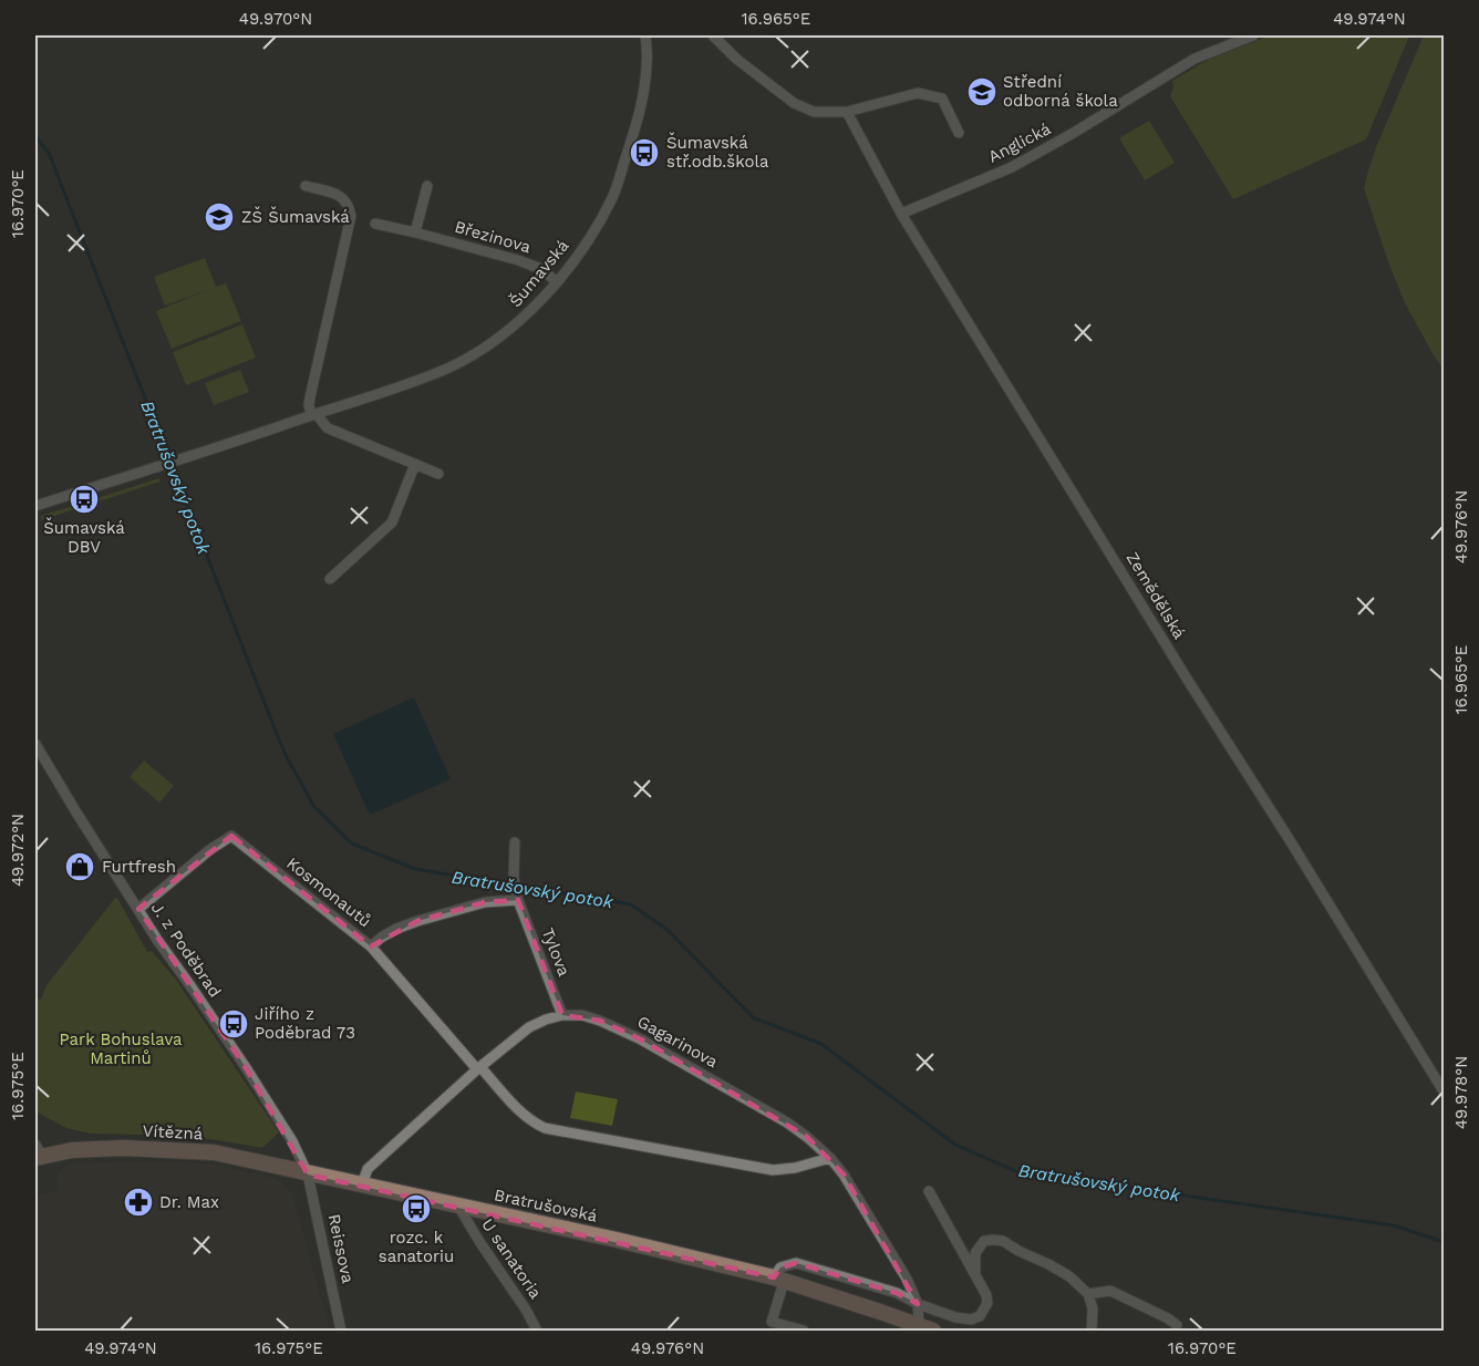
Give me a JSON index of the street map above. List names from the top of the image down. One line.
{"streets":{"main road":["Vítězná","Bratrušovská"],"street":["Anglická","Březinova","Šumavská","Zemědělská","Kosmonautů","J. z Poděbrad","Tylova","Gagarinova","Reissova","U sanatoria"]},"crossings":[["Anglická","Zemědělská"],["Březinova","Šumavská"],["Kosmonautů","J. z Poděbrad"],["Kosmonautů","Gagarinova"],["J. z Poděbrad","Vítězná"],["J. z Poděbrad","Bratrušovská"],["J. z Poděbrad","Reissova"],["Tylova","Gagarinova"],["Gagarinova","Bratrušovská"],["Vítězná","Bratrušovská"],["Vítězná","Reissova"],["Bratrušovská","Reissova"],["Bratrušovská","U sanatoria"]],"water":["Bratrušovský potok"],"parks":["Park Bohuslava Martinů"],"places":{"school or university":["Střední odborná škola","ZŠ Šumavská"],"bus stop":["Šumavská stř.odb.škola","Šumavská DBV","Jiřího z Poděbrad 73","rozc. k sanatoriu"],"shop":["Furtfresh"],"pharmacy":["Dr. Max"]},"coordinates":["49.970°N","16.965°E","49.974°N","16.970°E","49.976°N","49.972°N","16.975°E","49.978°N"]}
